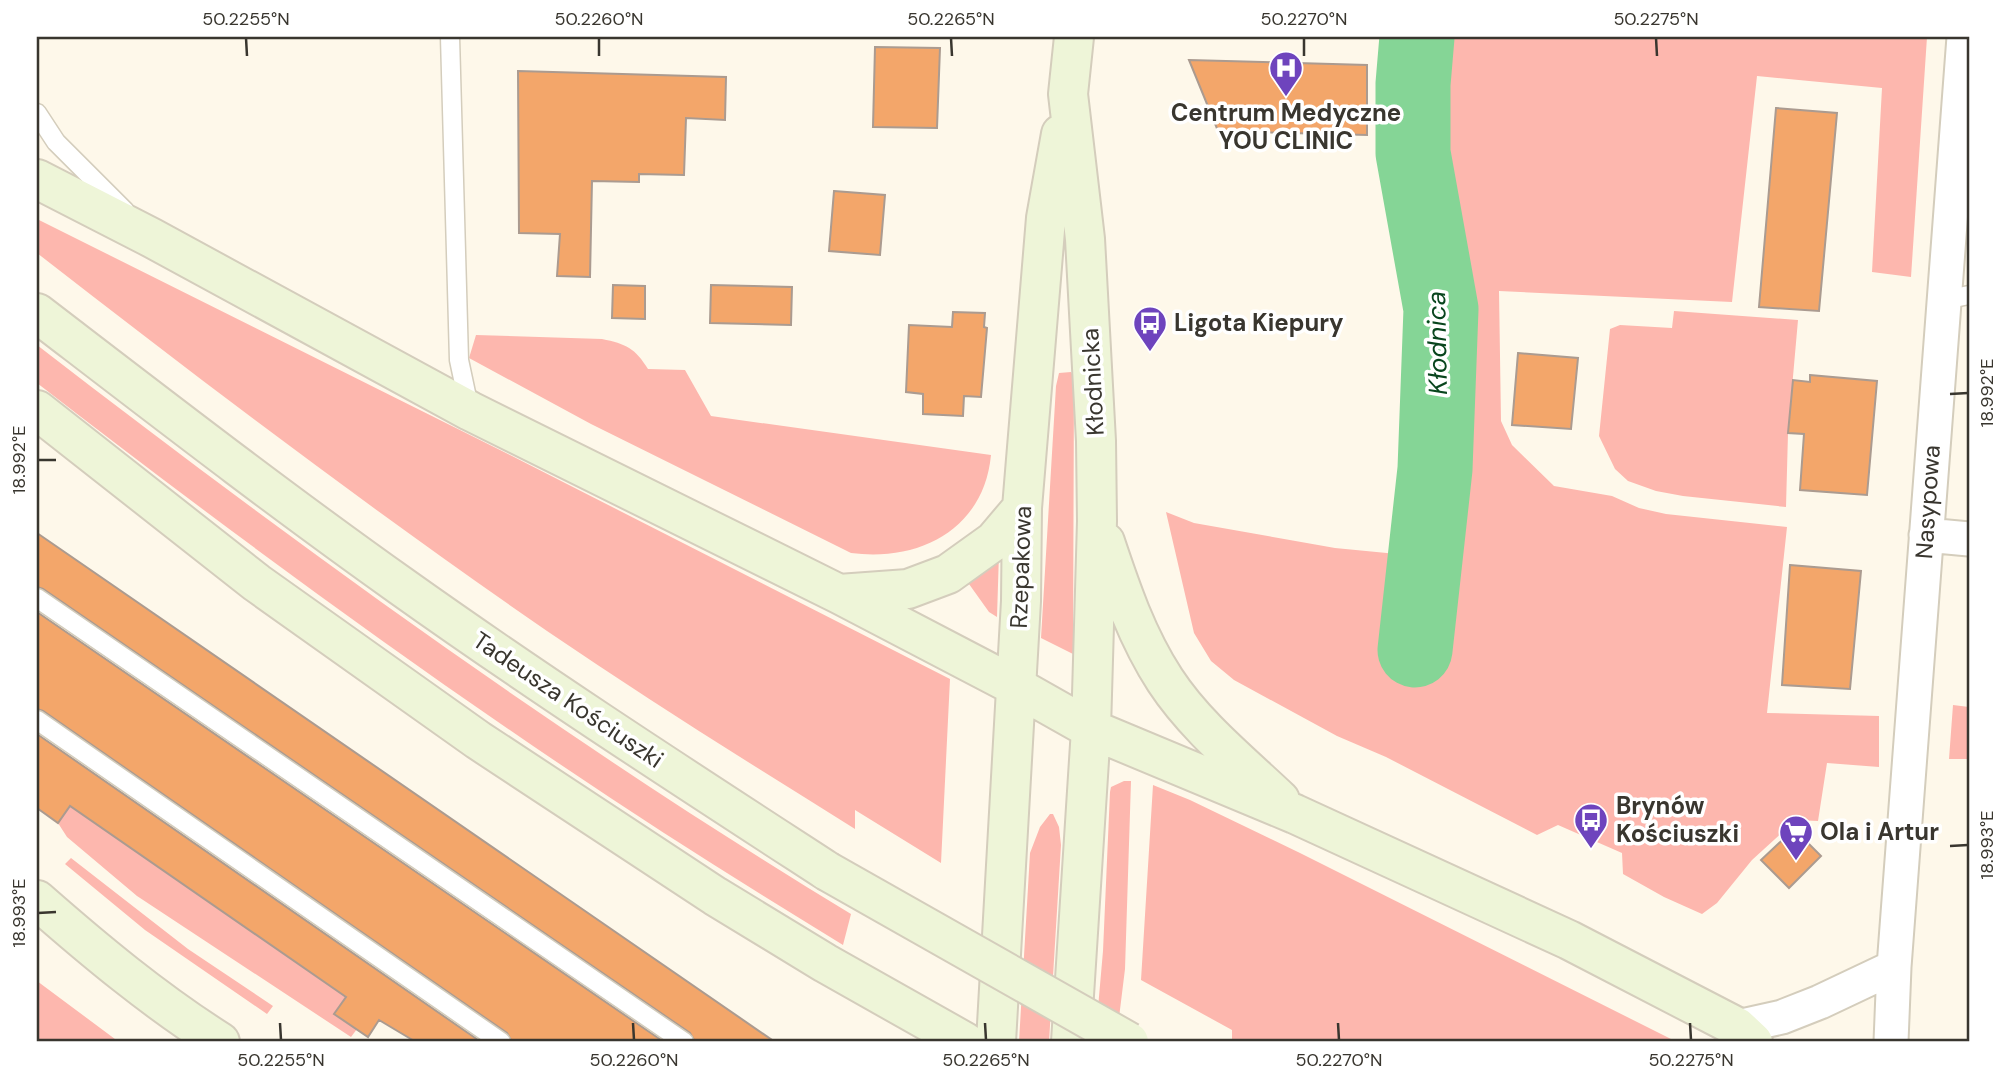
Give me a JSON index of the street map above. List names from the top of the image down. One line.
{"streets":{"main road":["Kłodnicka","Rzepakowa","Tadeusza Kościuszki"],"street":["Nasypowa"]},"crossings":[["Kłodnicka","Rzepakowa"]],"water":["Kłodnica"],"places":{"hospital":["Centrum Medyczne YOU CLINIC"],"bus stop":["Ligota Kiepury","Brynów Kościuszki"],"supermarket":["Ola i Artur"]},"coordinates":["50.2255°N","50.2260°N","50.2265°N","50.2270°N","50.2275°N","18.992°E","18.993°E"]}
